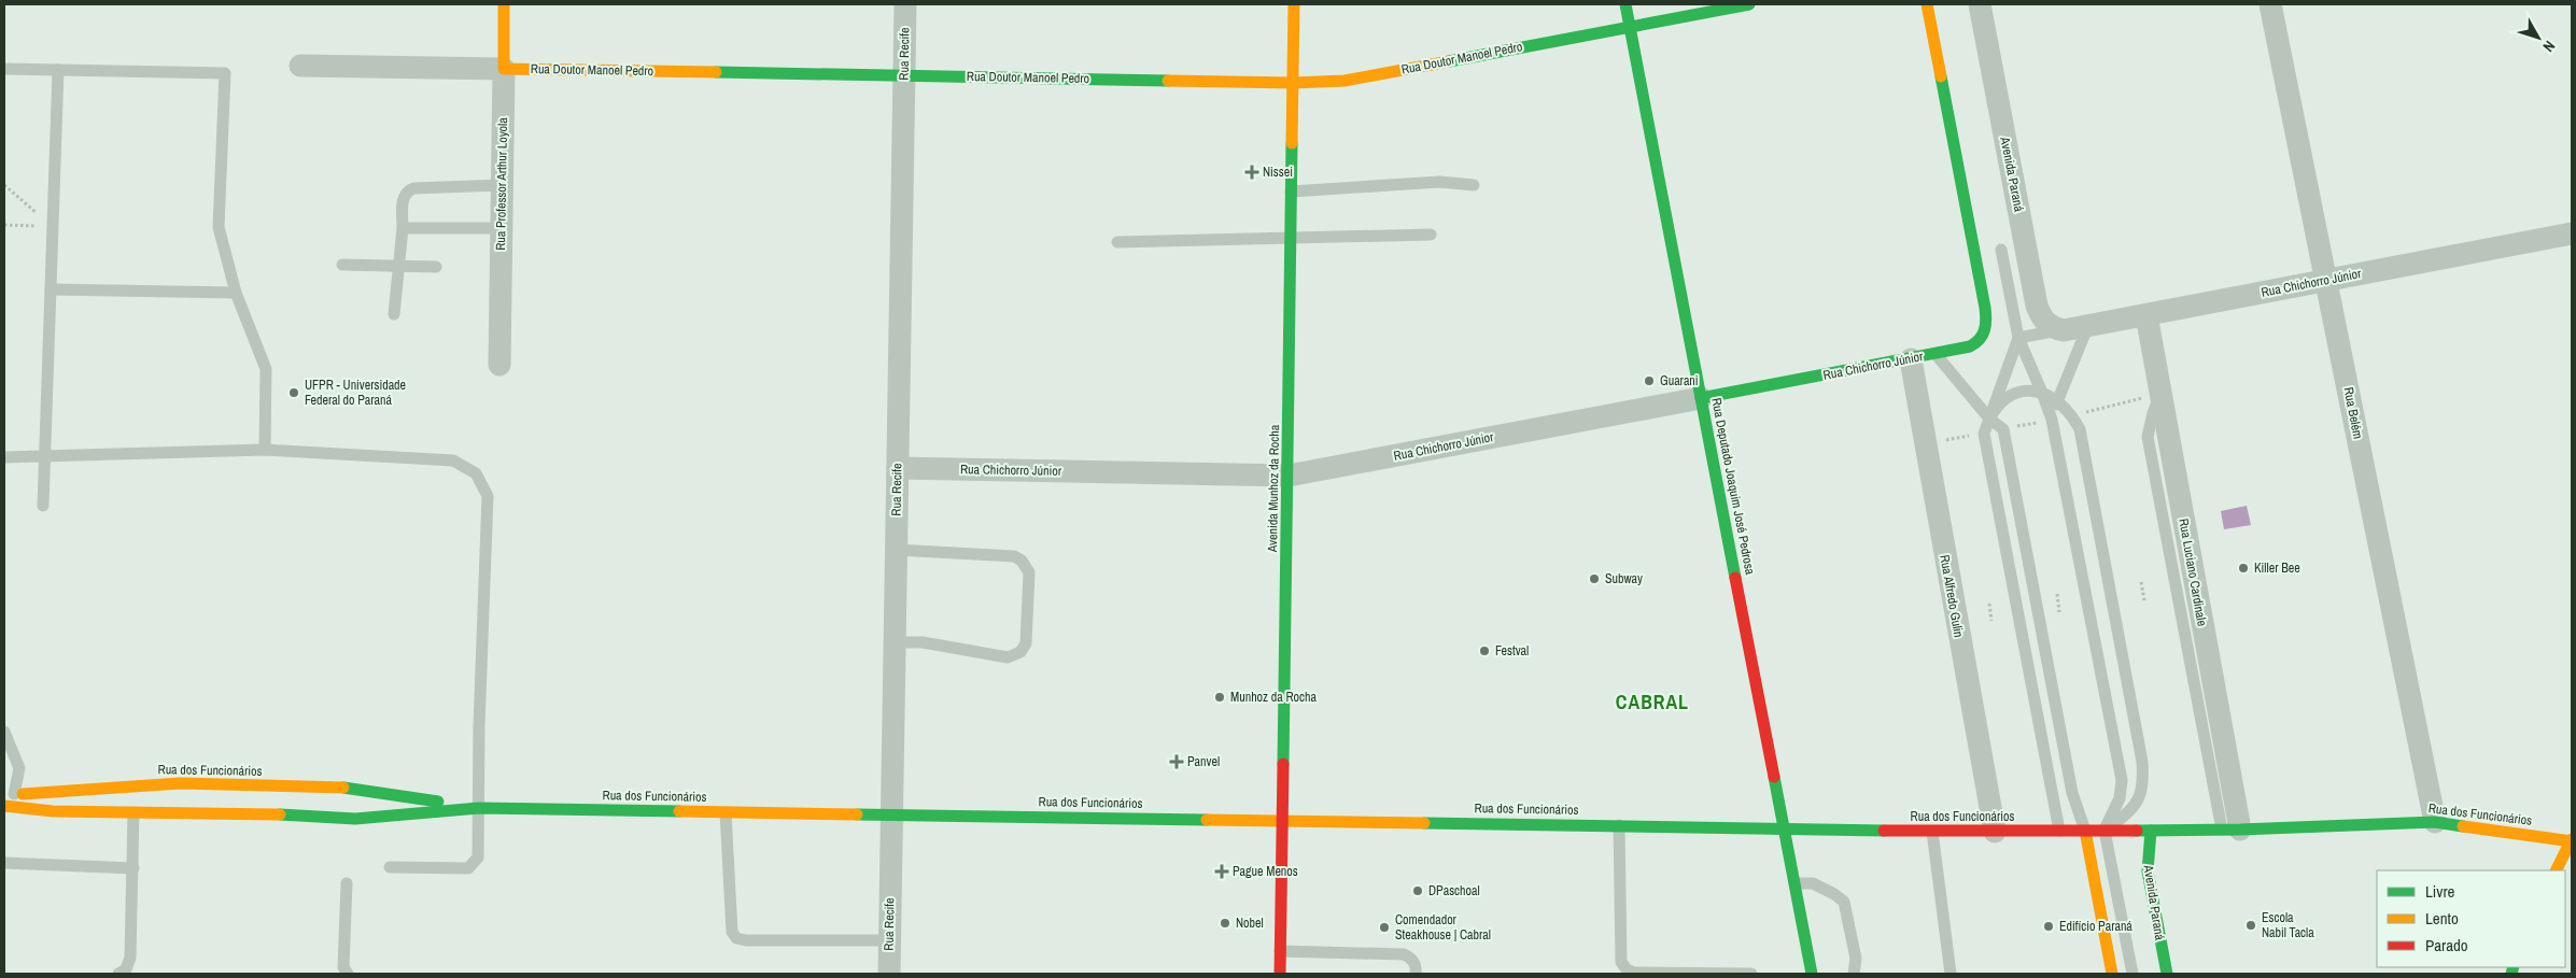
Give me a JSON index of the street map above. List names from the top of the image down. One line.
{"streets":{"street":["Rua Recife","Rua Doutor Manoel Pedro","Avenida Paraná","Rua Professor Arthur Loyola","Rua Chichorro Júnior","Rua Belém","Rua Deputado Joaquim José Pedrosa","Avenida Munhoz da Rocha","Rua Luciano Cardinale","Rua Alfredo Gulin","Rua dos Funcionários"]},"crossings":[["Rua Recife","Rua Doutor Manoel Pedro"],["Rua Recife","Rua Chichorro Júnior"],["Rua Recife","Rua dos Funcionários"],["Rua Doutor Manoel Pedro","Rua Professor Arthur Loyola"],["Rua Doutor Manoel Pedro","Rua Deputado Joaquim José Pedrosa"],["Rua Doutor Manoel Pedro","Avenida Munhoz da Rocha"],["Avenida Paraná","Rua Chichorro Júnior"],["Avenida Paraná","Rua dos Funcionários"],["Rua Chichorro Júnior","Rua Belém"],["Rua Chichorro Júnior","Rua Deputado Joaquim José Pedrosa"],["Rua Chichorro Júnior","Avenida Munhoz da Rocha"],["Rua Chichorro Júnior","Rua Luciano Cardinale"],["Rua Chichorro Júnior","Rua Alfredo Gulin"],["Rua Belém","Rua dos Funcionários"],["Rua Deputado Joaquim José Pedrosa","Rua dos Funcionários"],["Avenida Munhoz da Rocha","Rua dos Funcionários"],["Rua Luciano Cardinale","Rua dos Funcionários"],["Rua Alfredo Gulin","Rua dos Funcionários"]],"districts":["CABRAL"],"places":{"health":["Nissei","Panvel","Pague Menos"],"other":["Guarani","UFPR - Universidade Federal do Paraná","Killer Bee","Subway","Festval","Munhoz da Rocha","DPaschoal","Nobel","Escola Nabil Tacla","Edifício Paraná","Comendador Steakhouse | Cabral"]},"legend":["Livre","Lento","Parado"],"north":"bottom right"}
